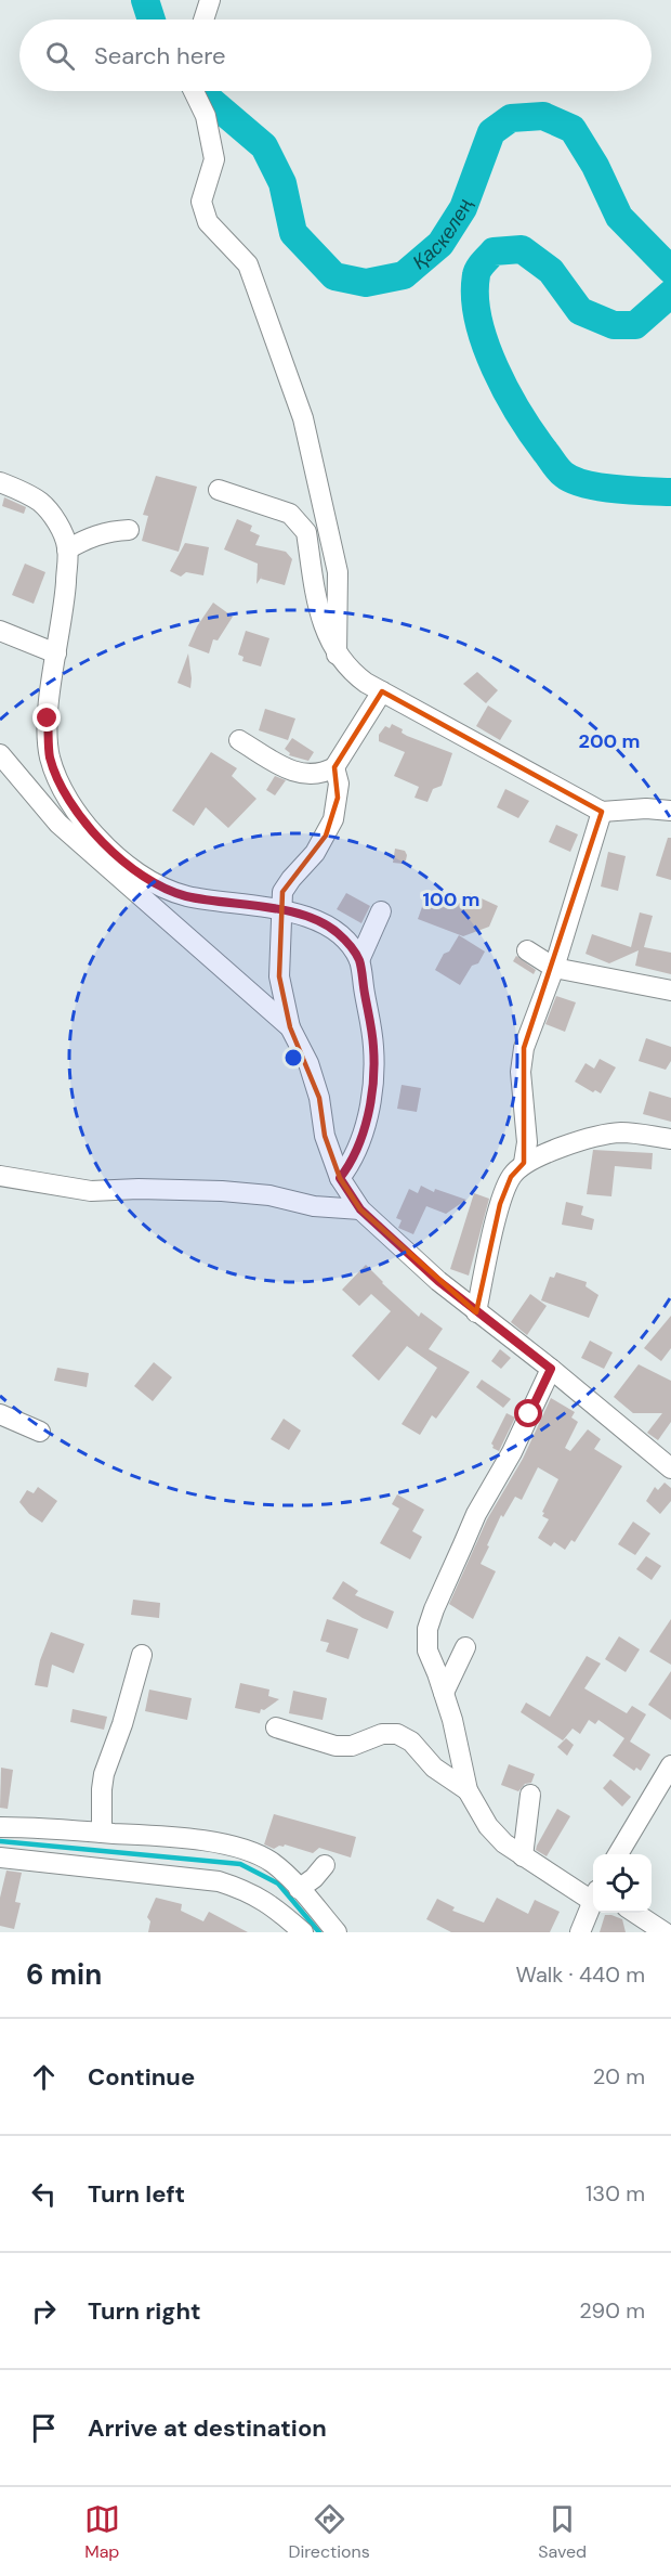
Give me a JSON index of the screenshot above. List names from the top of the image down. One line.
{"water":["Қаскелең"],"page":{"search":"Search here","heading":["6 min","Walk · 440 m"],"list":[["Continue","20 m"],["Turn left","130 m"],["Turn right","290 m"],"Arrive at destination"],"nav":["Map","Directions","Saved"]},"rings":["200 m","100 m"]}
